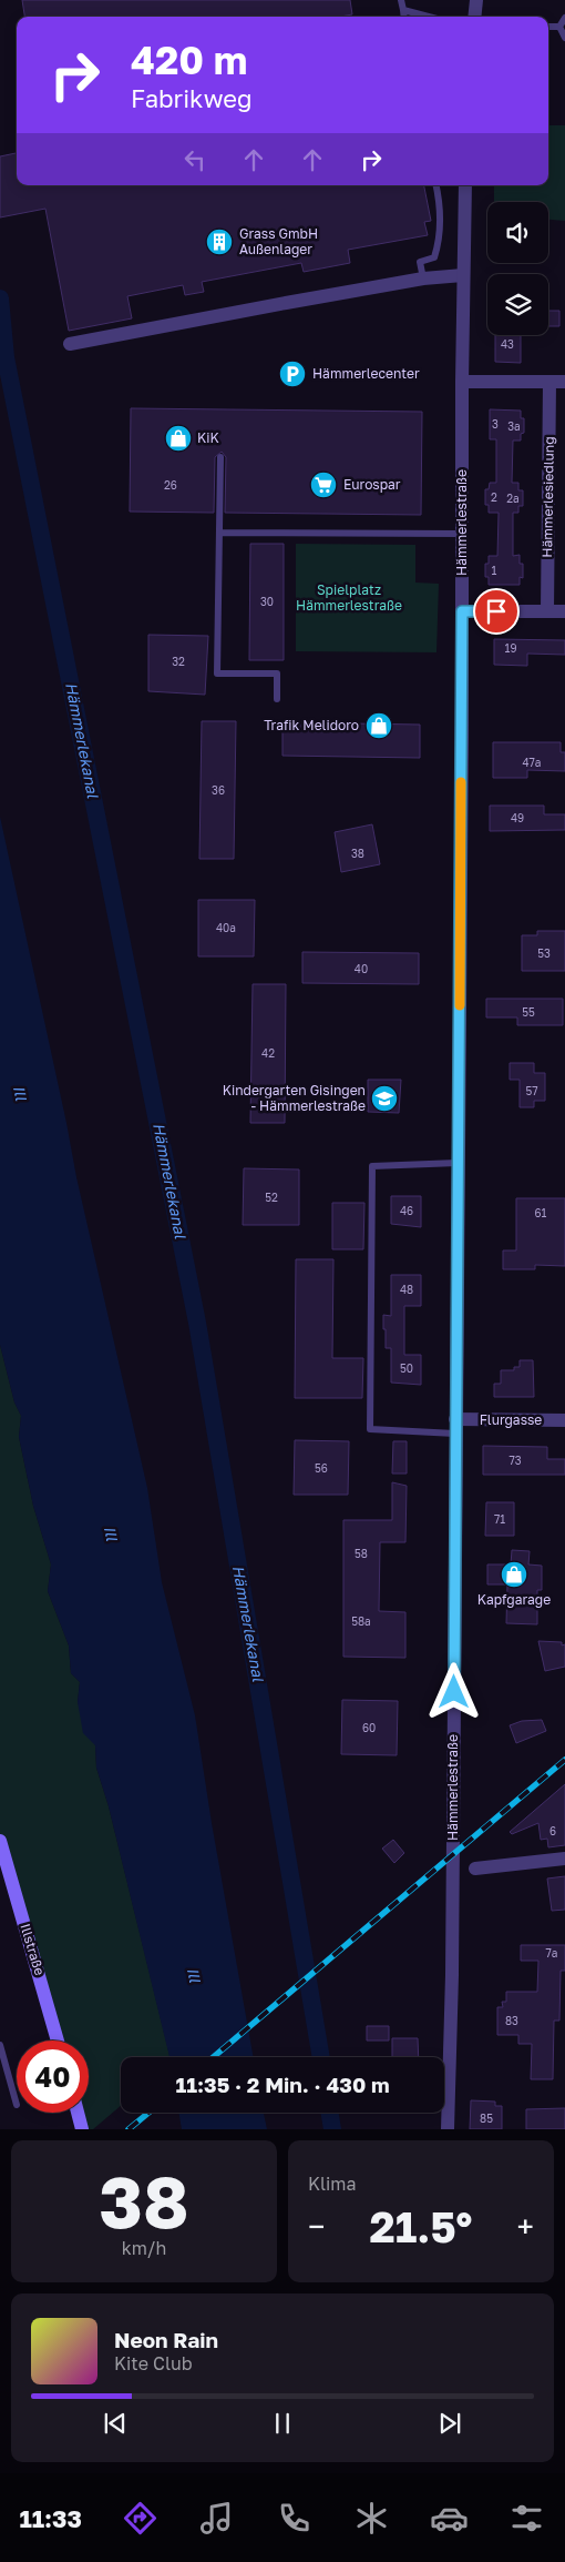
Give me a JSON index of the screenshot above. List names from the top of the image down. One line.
{"streets":{"main road":["Illstraße"],"street":["Hämmerlesiedlung","Hämmerlestraße","Flurgasse"]},"crossings":[["Hämmerlestraße","Flurgasse"]],"water":["Hämmerlekanal","Ill"],"parks":["Spielplatz Hämmerlestraße"],"places":{"building":["Grass GmbH Außenlager"],"parking":["Hämmerlecenter"],"shop":["KiK","Trafik Melidoro","Kapfgarage"],"supermarket":["Eurospar"],"school or university":["Kindergarten Gisingen - Hämmerlestraße"]},"house_numbers":["43","3","3a","26","2","2a","1","30","19","32","47a","36","49","38","40a","53","40","55","42","57","52","46","61","48","50","73","56","71","58","58a","60","6","7a","83","85"],"page":{"turn":["420 m","Fabrikweg"],"limit":"40","trip":"11:35 · 2 Min. · 430 m","tile":[["38","km/h"],"Klima"],"heat":["−","21.5°","+"],"song":["Neon Rain","Kite Club"],"tabs":"11:33"}}
